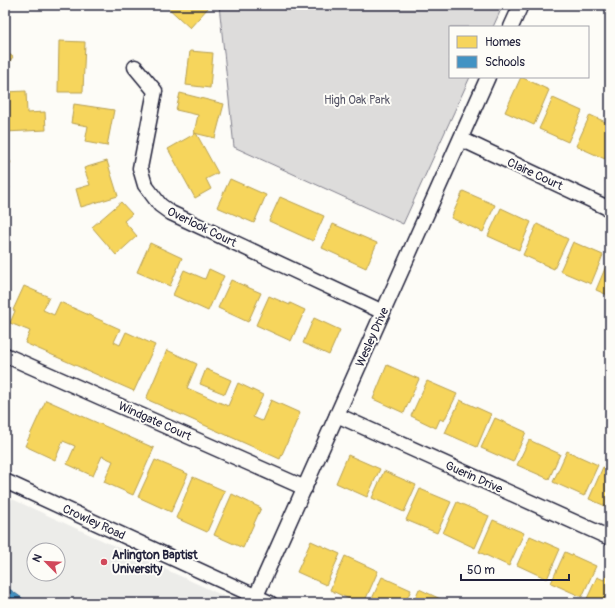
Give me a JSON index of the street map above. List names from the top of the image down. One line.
{"streets":{"street":["Claire Court","Overlook Court","Wesley Drive","Windgate Court","Guerin Drive","Crowley Road"]},"crossings":[["Claire Court","Wesley Drive"],["Overlook Court","Wesley Drive"],["Wesley Drive","Windgate Court"],["Wesley Drive","Guerin Drive"],["Wesley Drive","Crowley Road"]],"parks":["High Oak Park"],"places":["Arlington Baptist University"],"legend":["Homes","Schools"],"scale_bar":"50 m","north":"top left"}
